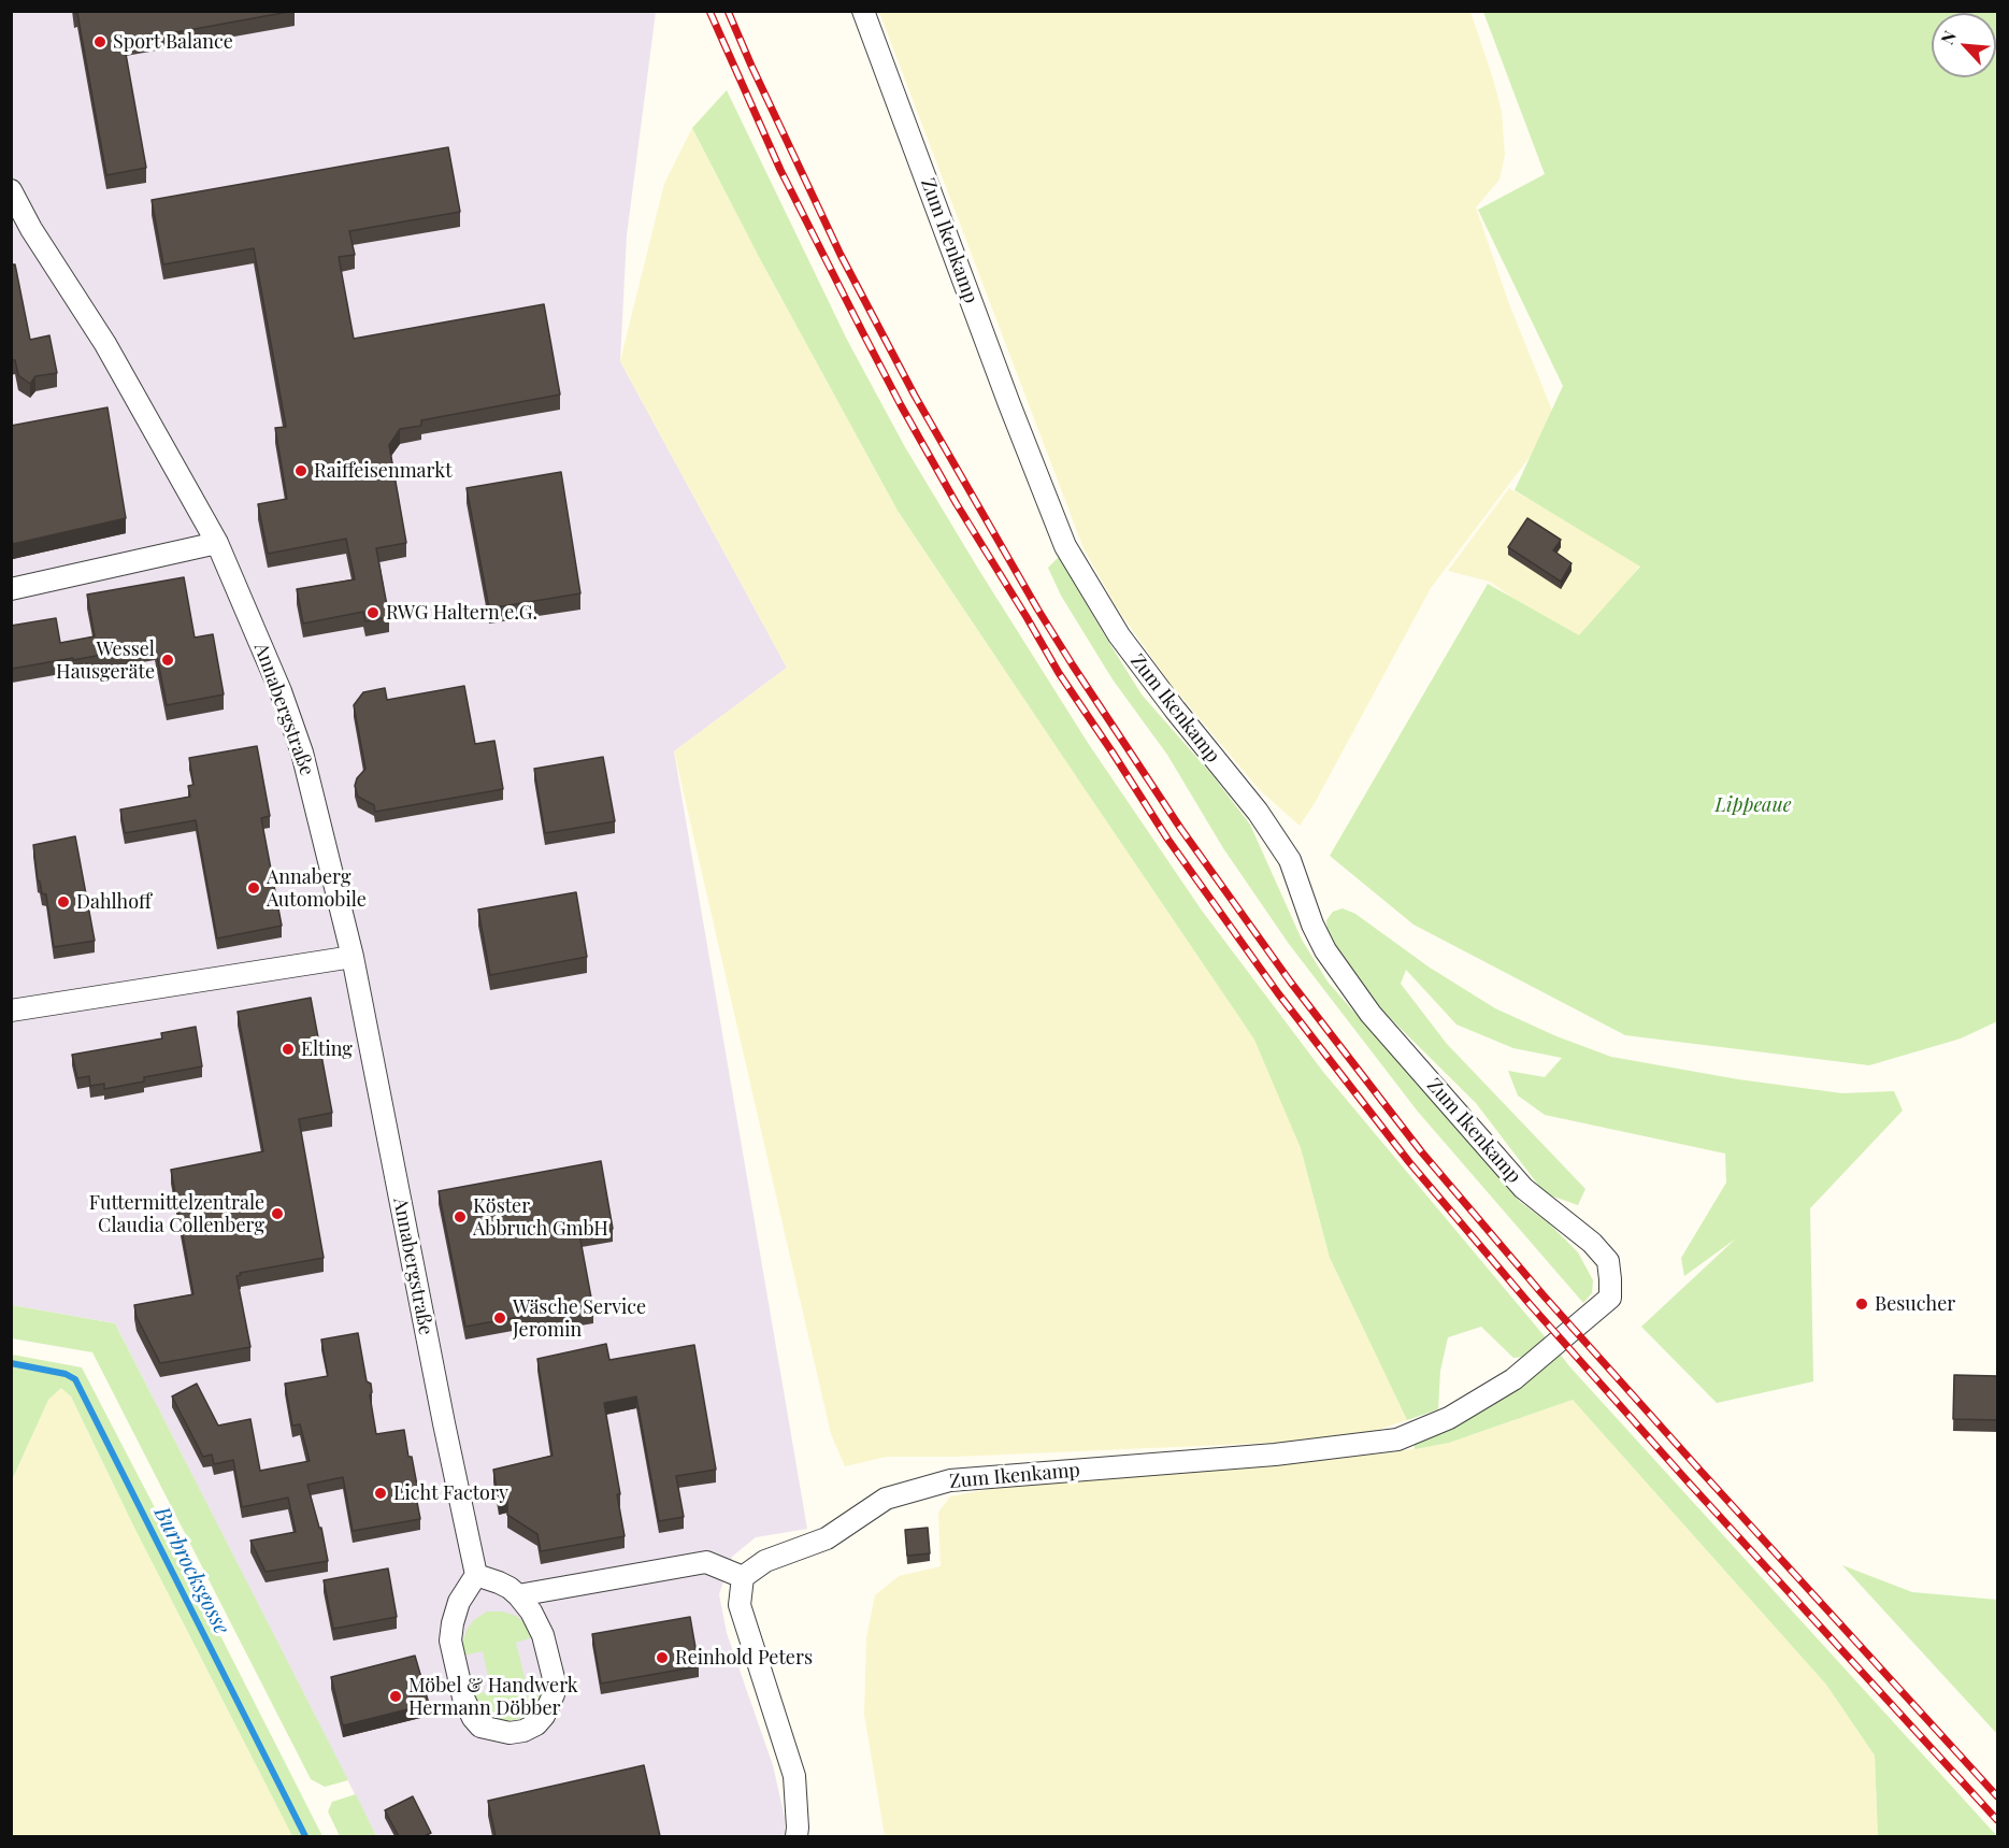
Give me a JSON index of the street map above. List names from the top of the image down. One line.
{"streets":{"street":["Zum Ikenkamp","Annabergstraße"]},"water":["Burbrocksgosse"],"parks":["Lippeaue"],"places":["Sport Balance","Raiffeisenmarkt","RWG Haltern e.G.","Wessel Hausgeräte","Annaberg Automobile","Dahlhoff","Elting","Futtermittelzentrale Claudia Collenberg","Köster Abbruch GmbH","Besucher","Wäsche Service Jeromin","Licht Factory","Reinhold Peters","Möbel & Handwerk Hermann Döbber"],"north":"top left"}
